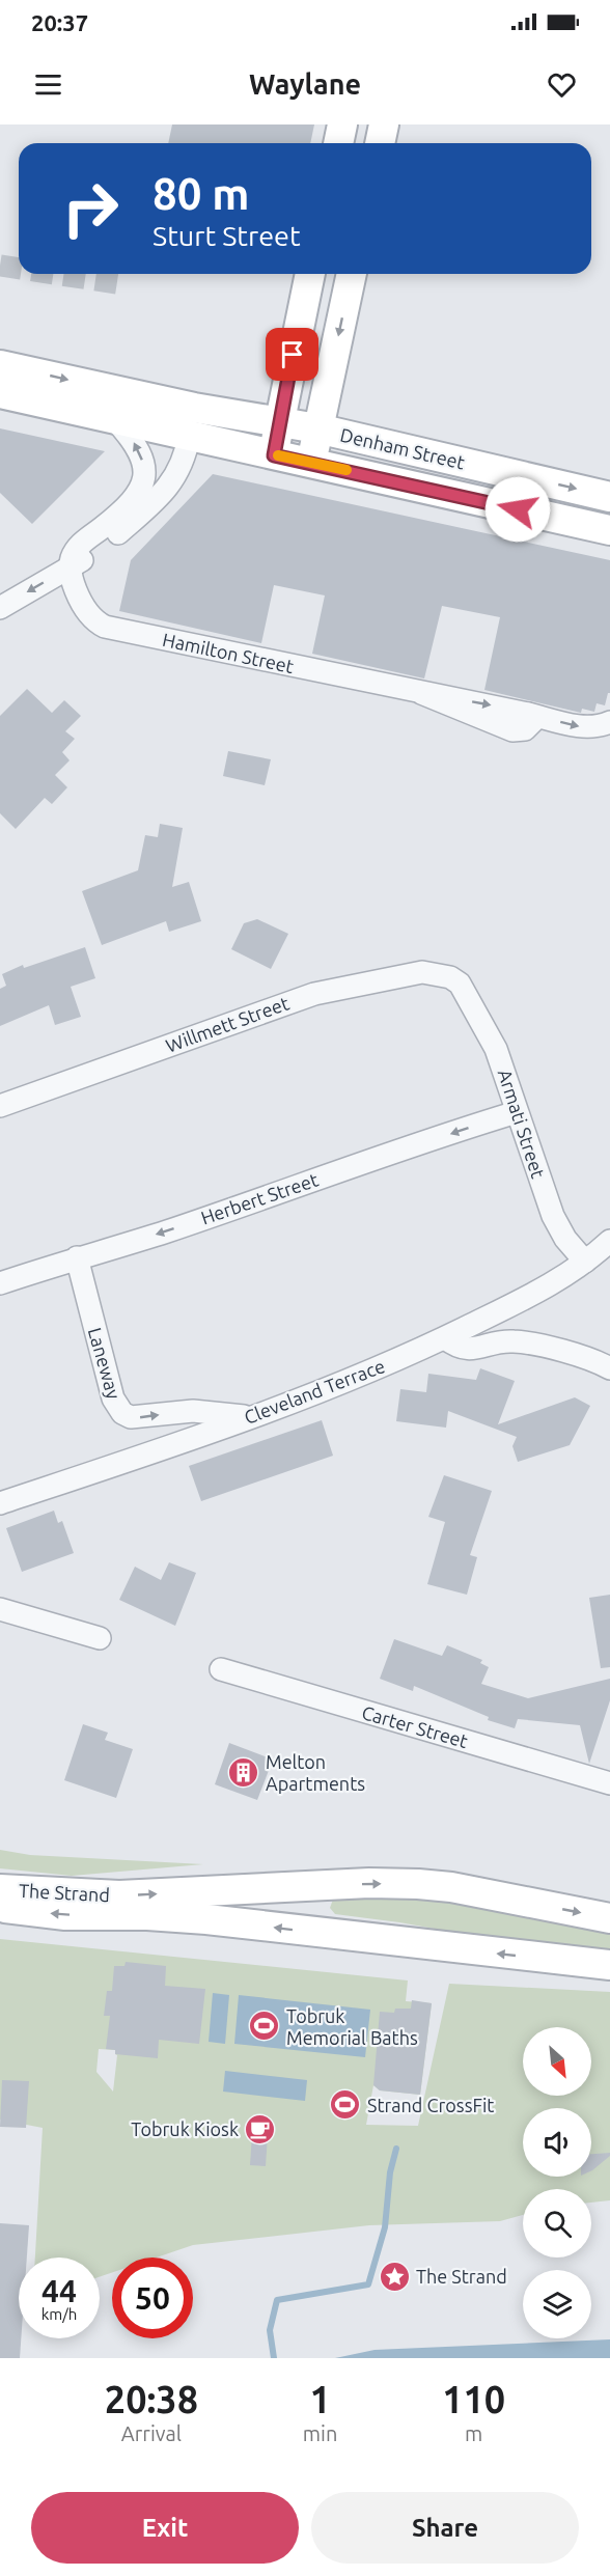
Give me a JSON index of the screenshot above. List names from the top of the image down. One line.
{"streets":{"main road":["Denham Street","The Strand"],"street":["Hamilton Street","Willmett Street","Armati Street","Herbert Street","Laneway","Cleveland Terrace","Carter Street"]},"crossings":[["Willmett Street","Armati Street"],["Armati Street","Herbert Street"],["Armati Street","Cleveland Terrace"],["Herbert Street","Laneway"],["Laneway","Cleveland Terrace"]],"one_way":["Hamilton Street","Herbert Street","Laneway"],"places":{"building":["Melton Apartments"],"sports":["Tobruk Memorial Baths","Strand CrossFit"],"cafe":["Tobruk Kiosk"],"place":["The Strand"]},"north":"bottom right","page":{"status":"20:37","header":"Waylane","turn":["80 m","Sturt Street"],"speed":"44 km/h","limit":"50","eta":["20:38","Arrival","1","min","110","m"],"buttons":["Exit","Share"]}}
